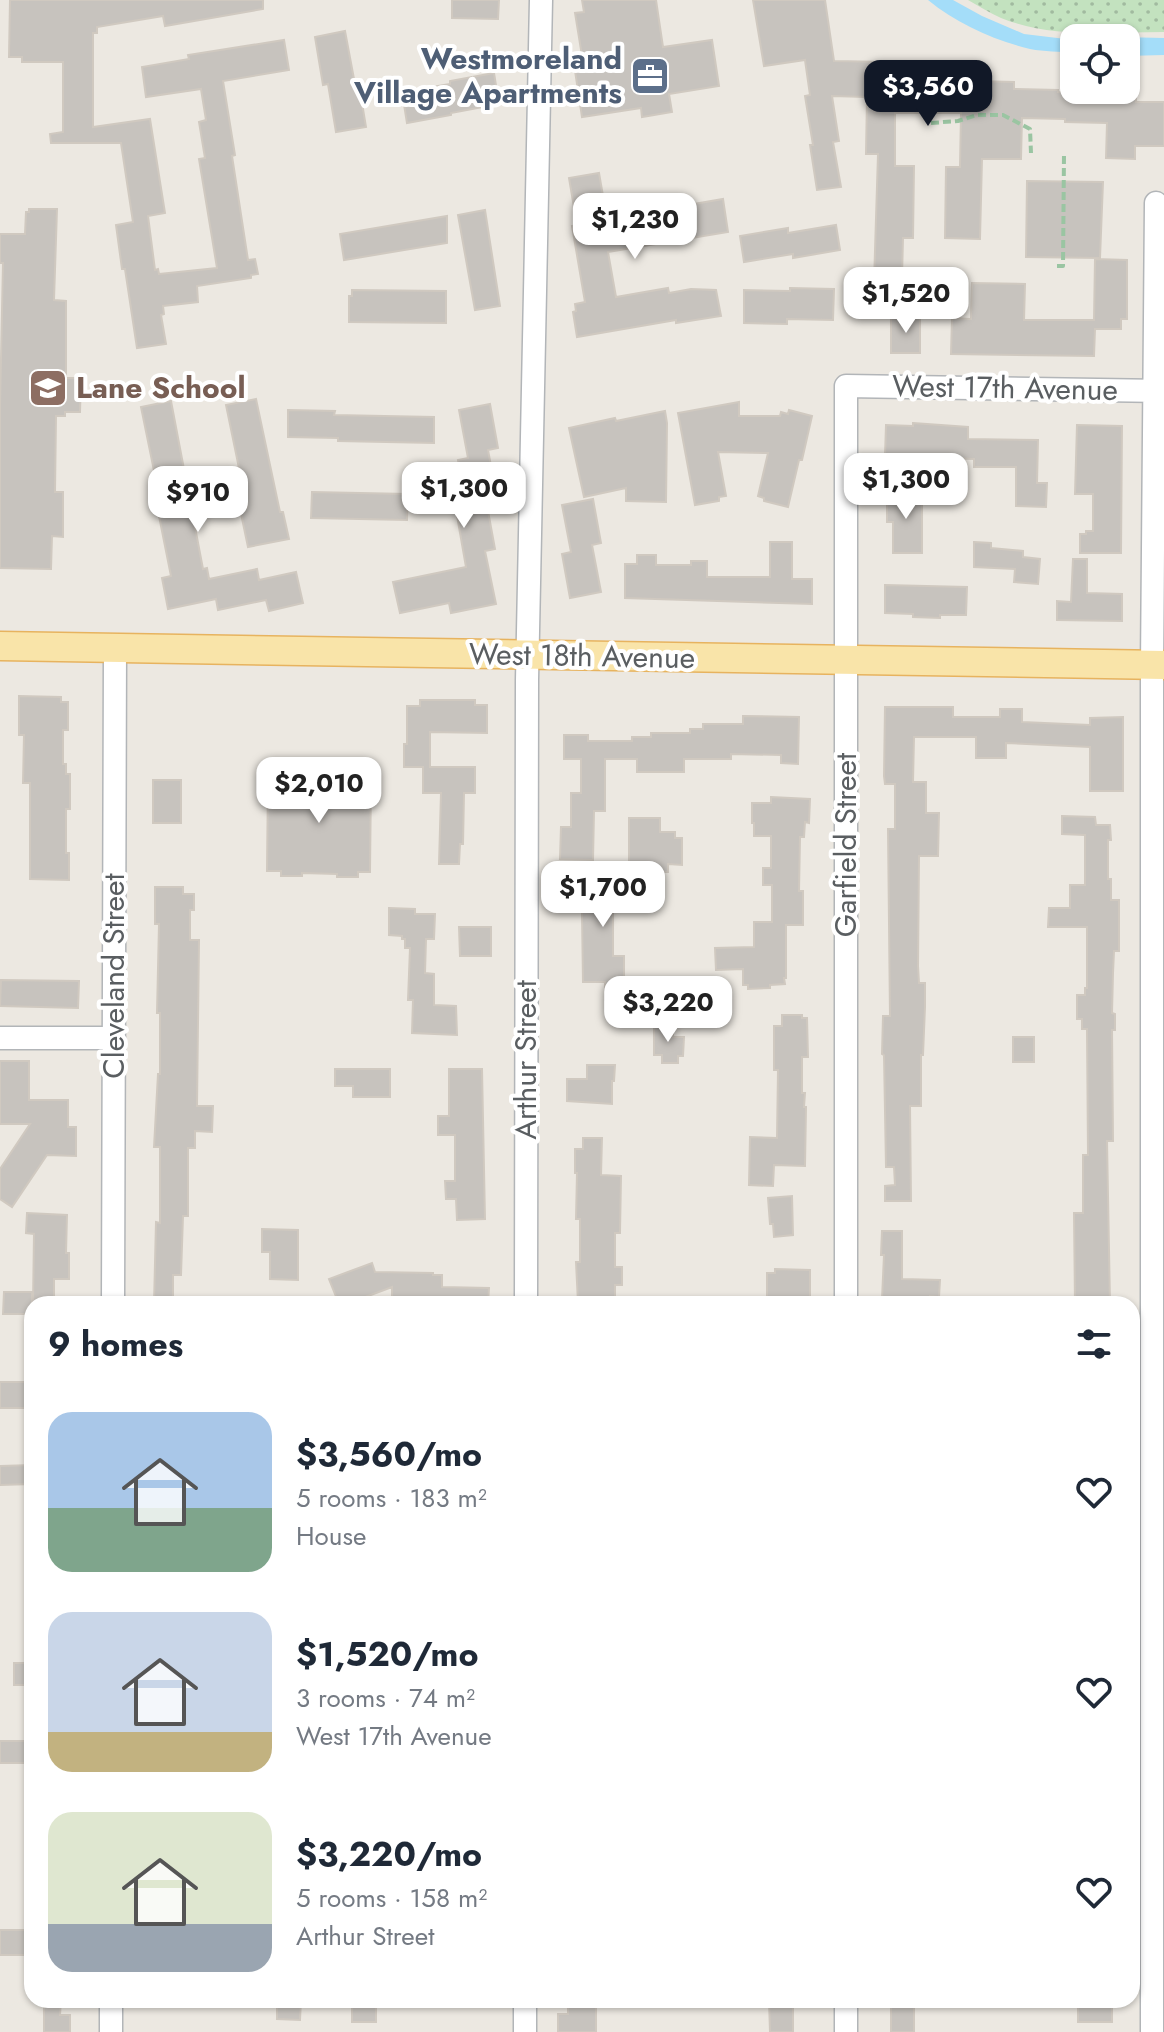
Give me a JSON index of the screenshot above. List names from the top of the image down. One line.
{"streets":{"main road":["West 18th Avenue"],"street":["West 17th Avenue","Garfield Street","Cleveland Street","Arthur Street"]},"crossings":[["West 17th Avenue","Garfield Street"],["West 18th Avenue","Garfield Street"],["West 18th Avenue","Cleveland Street"],["West 18th Avenue","Arthur Street"]],"places":{"office":["Westmoreland Village Apartments"],"school or university":["Lane School"]},"page":{"price":["$3,560","$1,230","$1,520","$1,300","$1,300","$910","$2,010","$1,700","$3,220"],"heading":"9 homes","list":[{"name":"$3,560/mo","note":"5 rooms · 183 m² · House"},{"name":"$1,520/mo","note":"3 rooms · 74 m² · West 17th Avenue"},{"name":"$3,220/mo","note":"5 rooms · 158 m² · Arthur Street"}]}}
